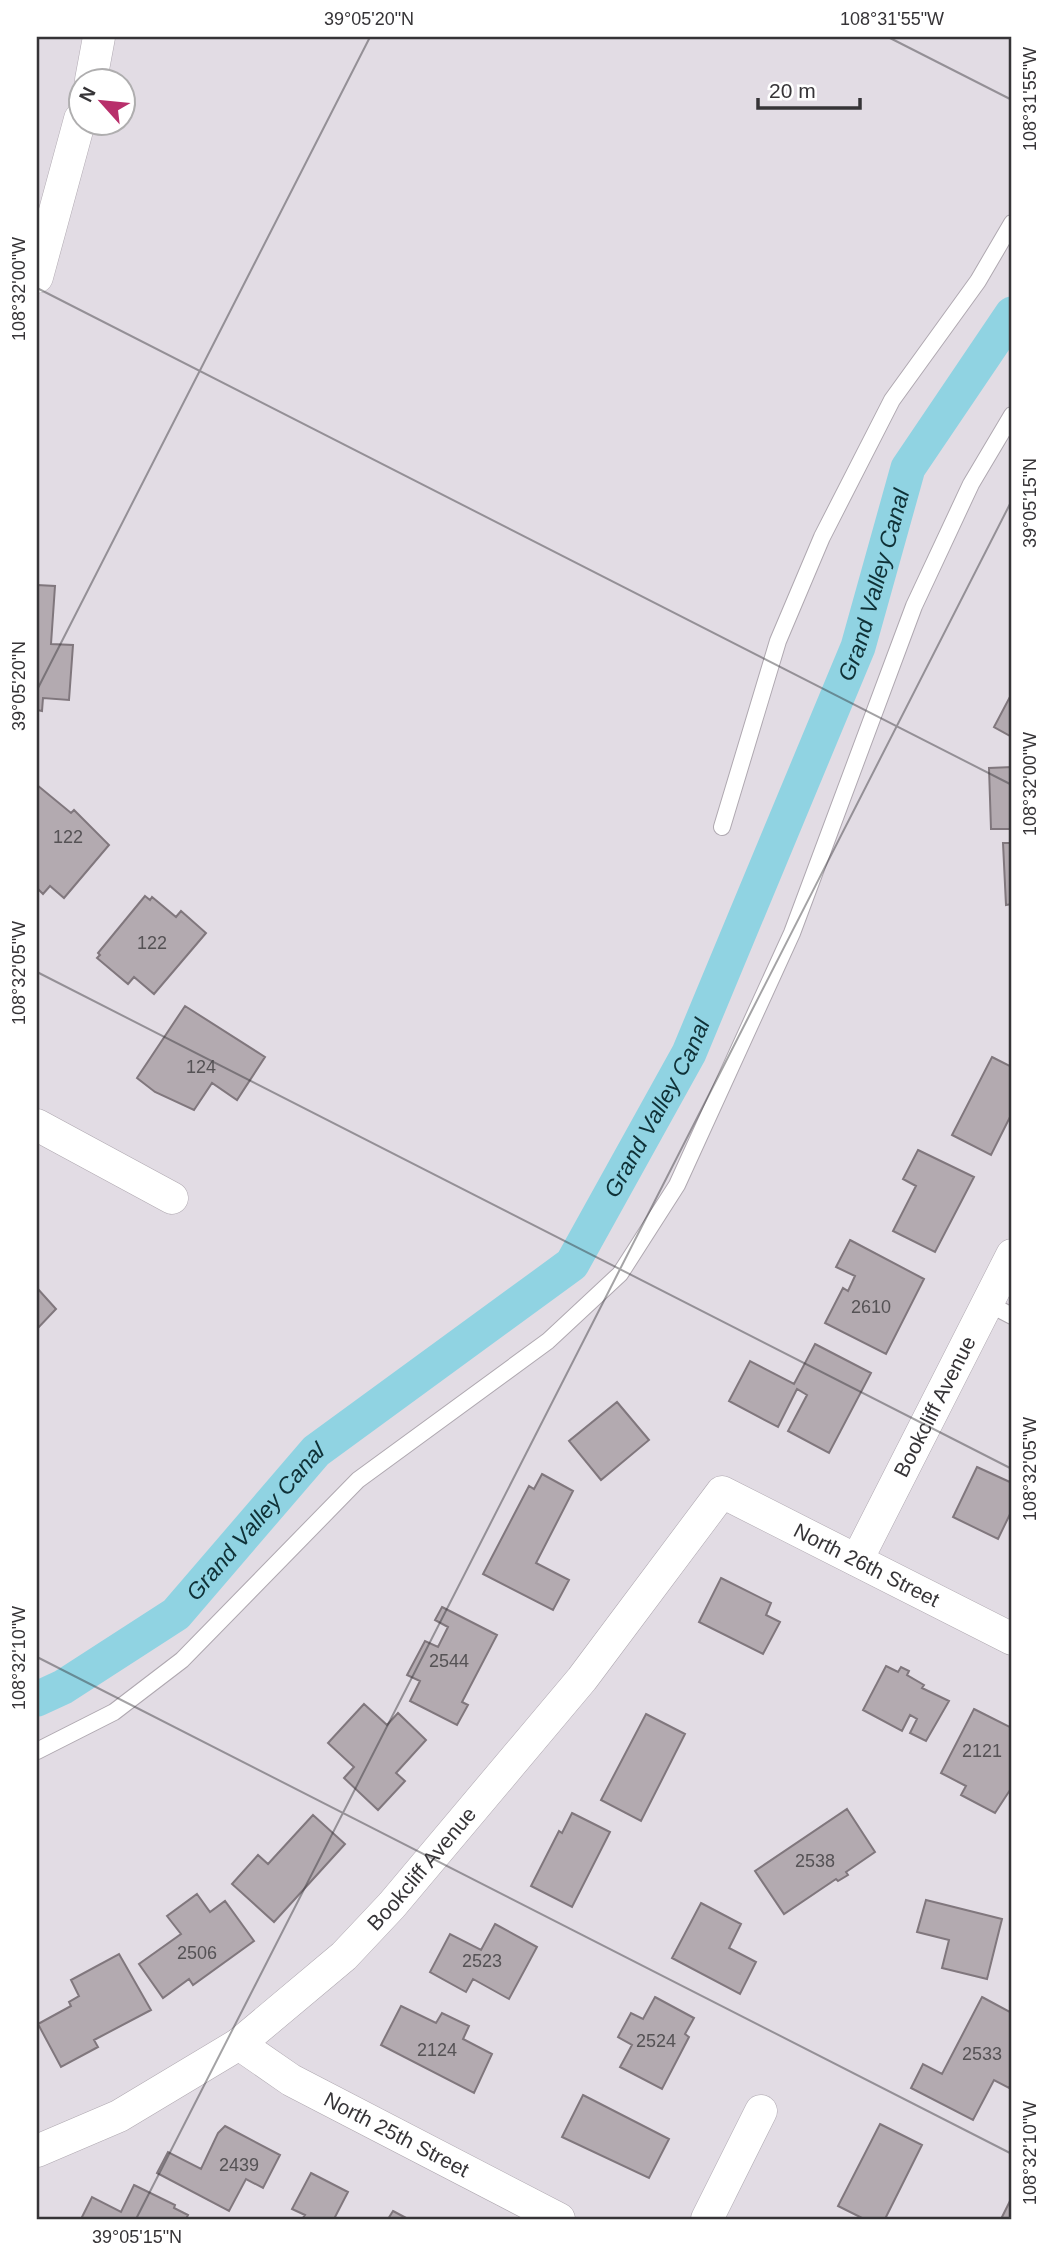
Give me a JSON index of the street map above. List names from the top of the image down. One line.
{"streets":{"street":["Bookcliff Avenue","North 26th Street","North 25th Street"]},"crossings":[["Bookcliff Avenue","North 26th Street"],["Bookcliff Avenue","North 25th Street"]],"water":["Grand Valley Canal"],"house_numbers":["122","122","124","2610","2544","2121","2538","2506","2523","2524","2124","2533","2439"],"scale_bar":"20 m","north":"top left","coordinates":["39°05'20\"N","108°31'55\"W","108°32'00\"W","39°05'15\"N","108°32'05\"W","108°32'10\"W"]}
